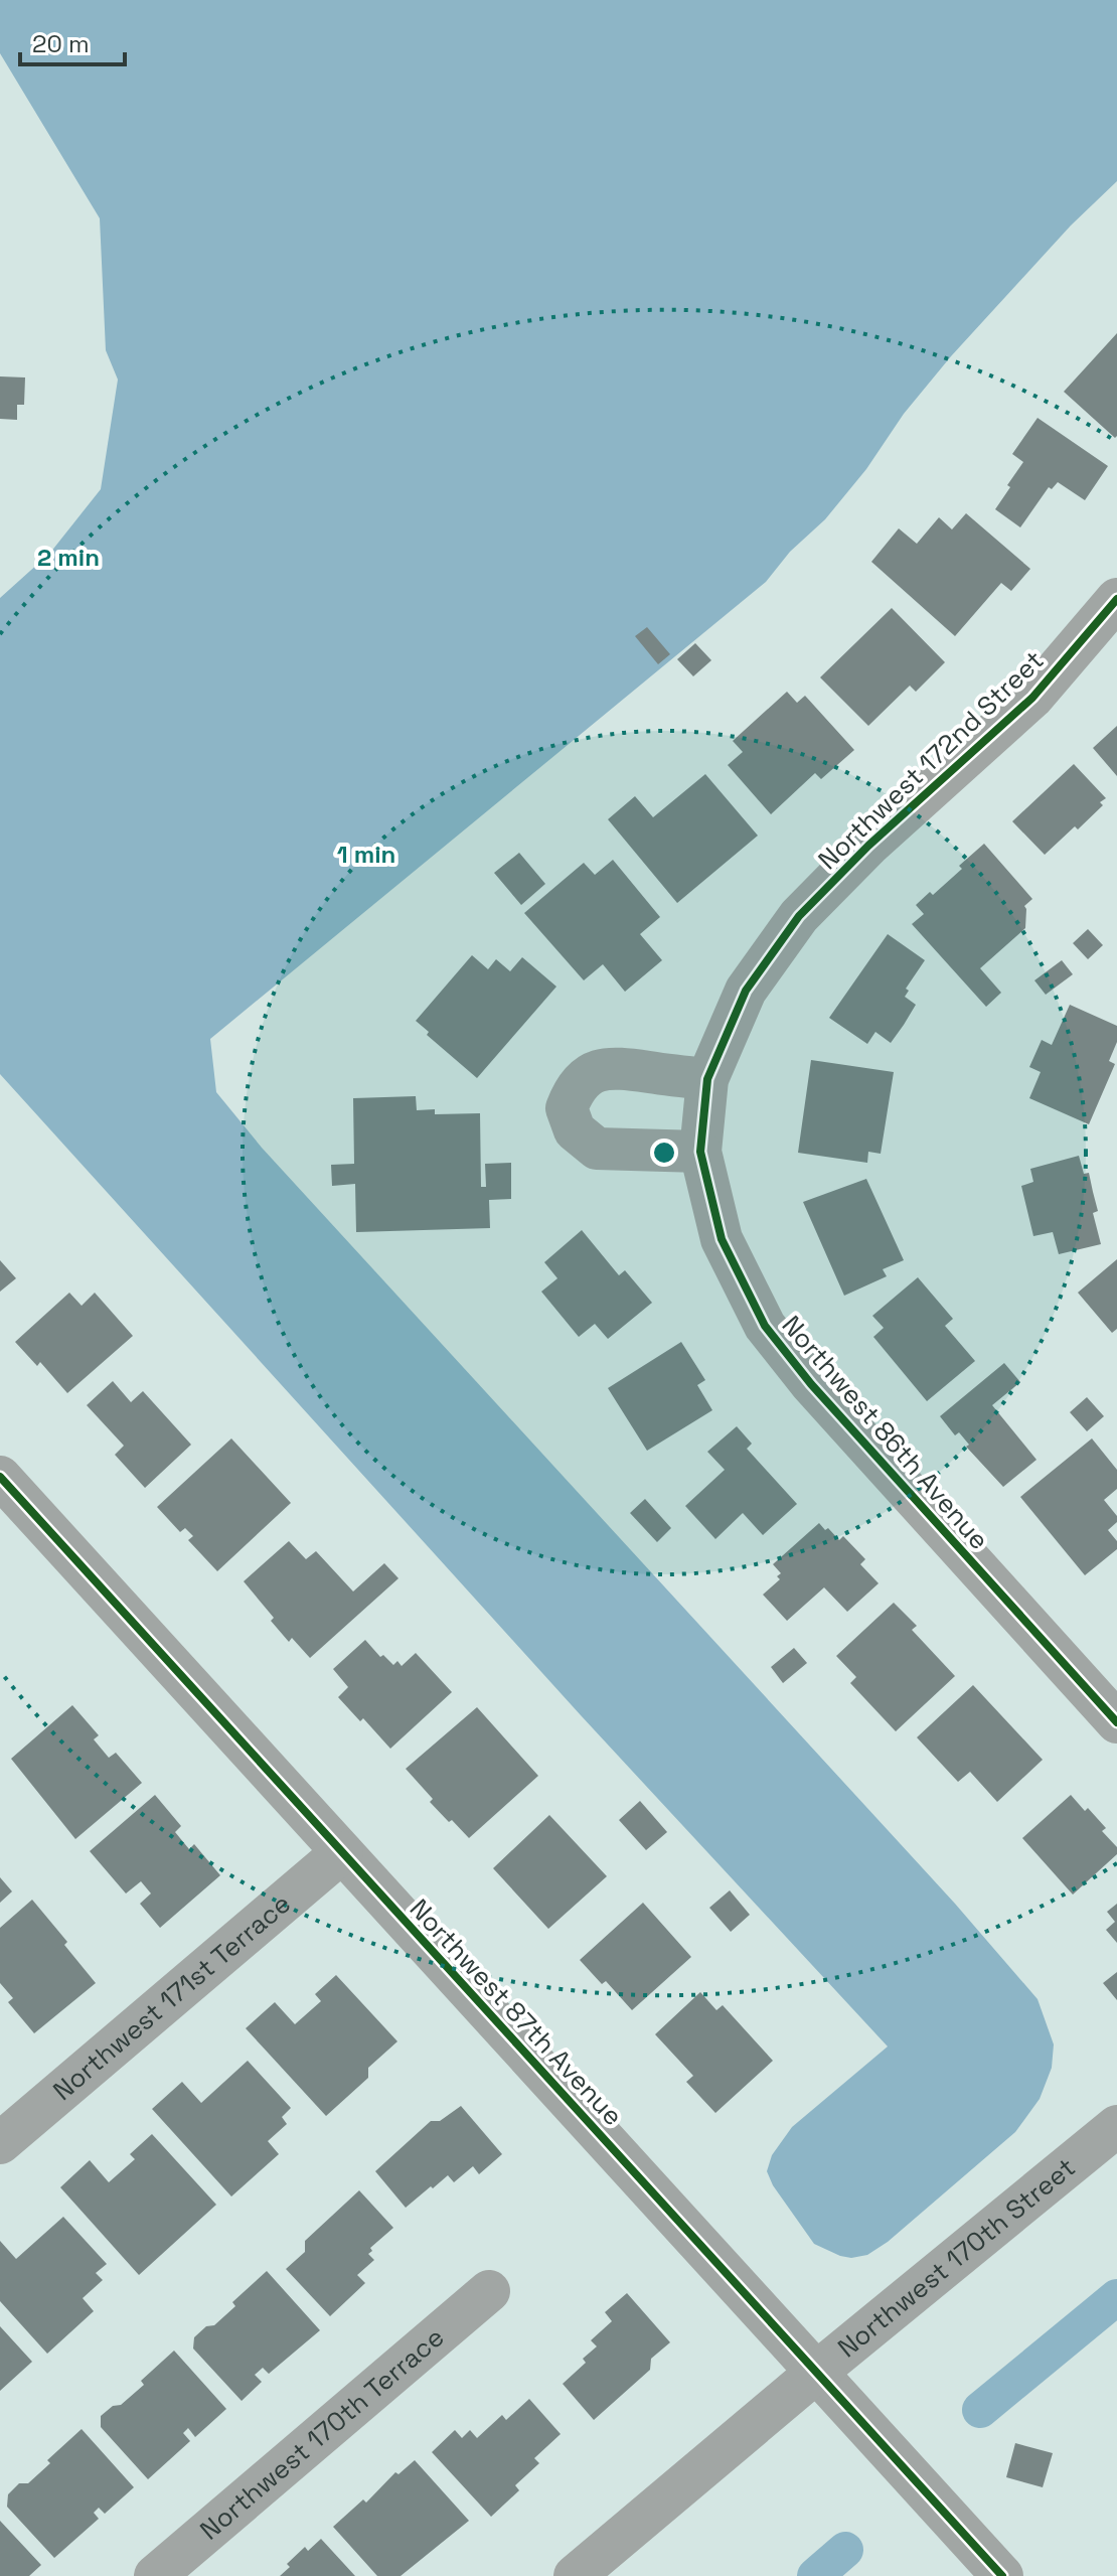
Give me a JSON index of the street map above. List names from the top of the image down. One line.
{"streets":{"street":["Northwest 172nd Street","Northwest 86th Avenue","Northwest 171st Terrace","Northwest 87th Avenue","Northwest 170th Street","Northwest 170th Terrace"]},"crossings":[["Northwest 172nd Street","Northwest 86th Avenue"],["Northwest 171st Terrace","Northwest 87th Avenue"],["Northwest 87th Avenue","Northwest 170th Street"]],"scale_bar":"20 m","rings":["2 min","1 min"]}
